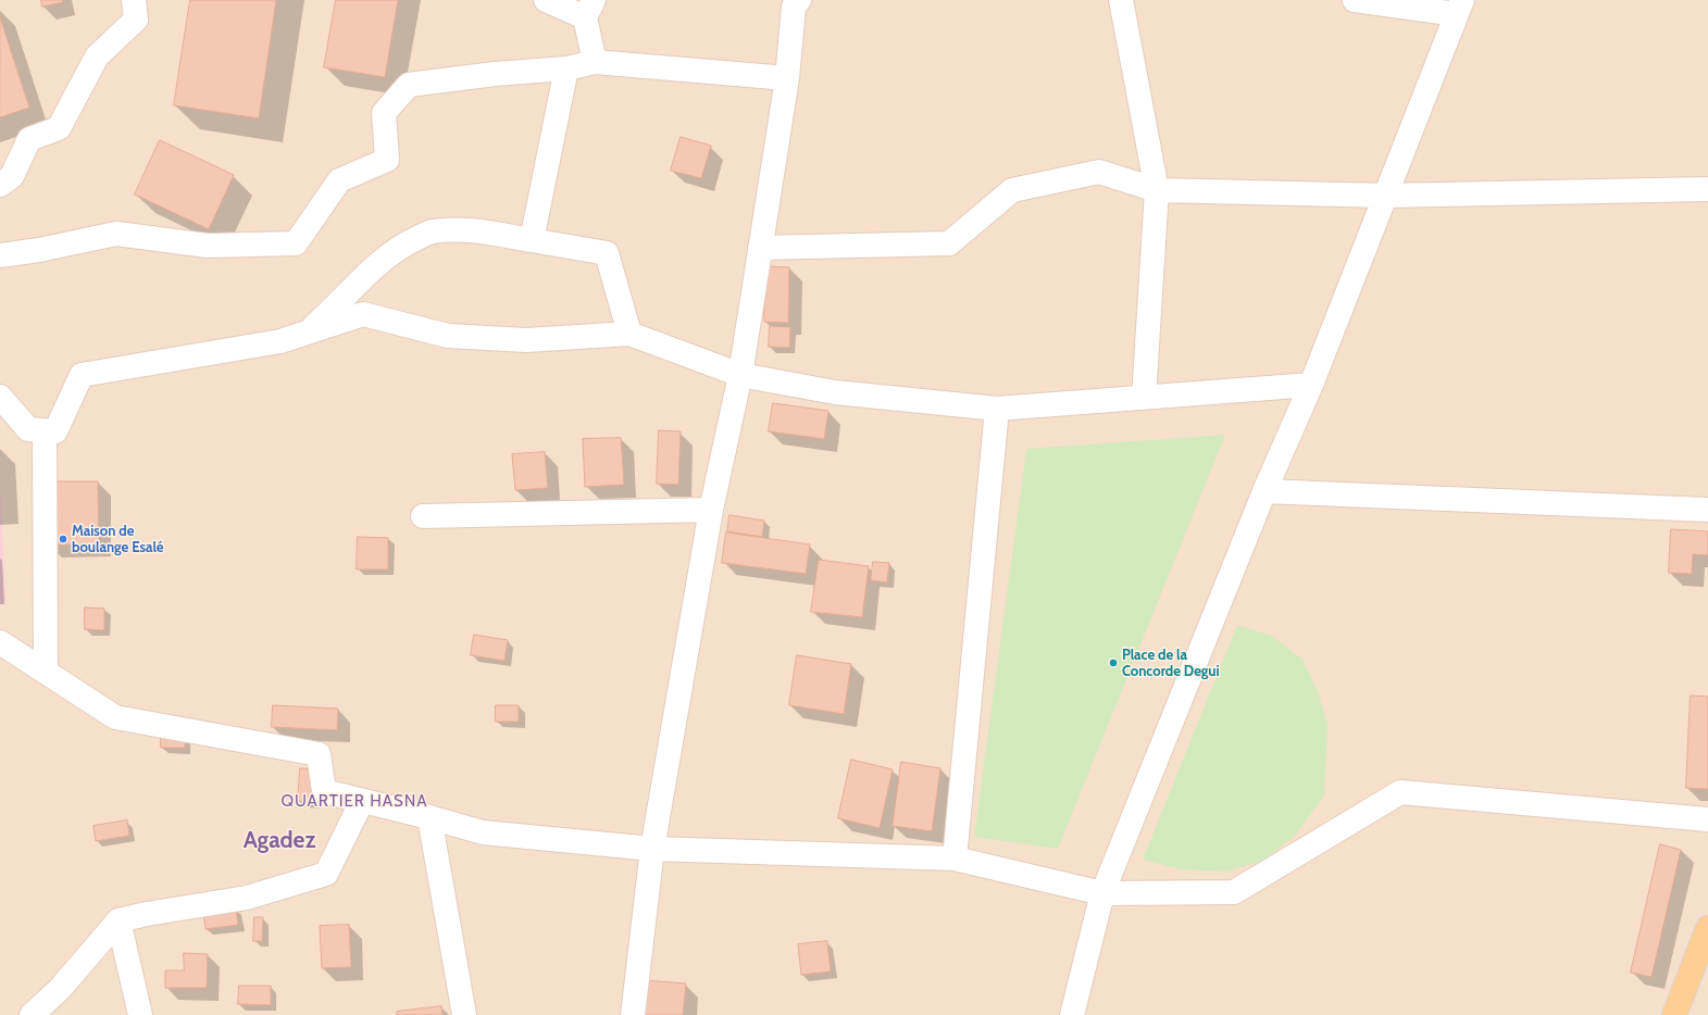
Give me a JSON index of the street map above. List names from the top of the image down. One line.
{"districts":["QUARTIER HASNA","Agadez"],"places":["Maison de boulange Esalé","Place de la Concorde Degui"]}
